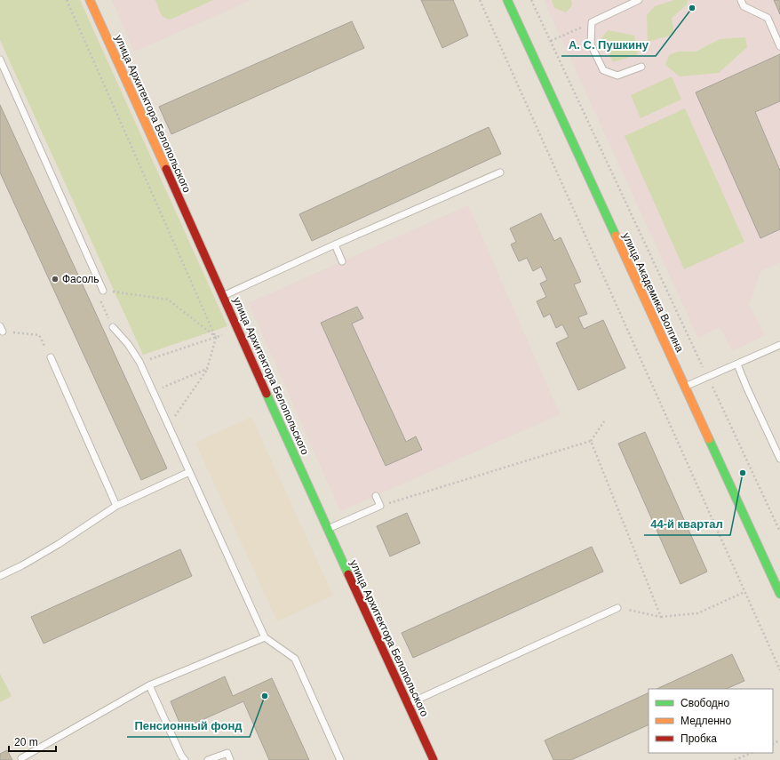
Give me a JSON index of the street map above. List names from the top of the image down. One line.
{"streets":{"street":["улица Архитектора Белопольского","улица Академика Волгина"]},"places":["А. С. Пушкину","Фасоль","44-й квартал","Пенсионный фонд"],"legend":["Свободно","Медленно","Пробка"],"scale_bar":"20 m"}
